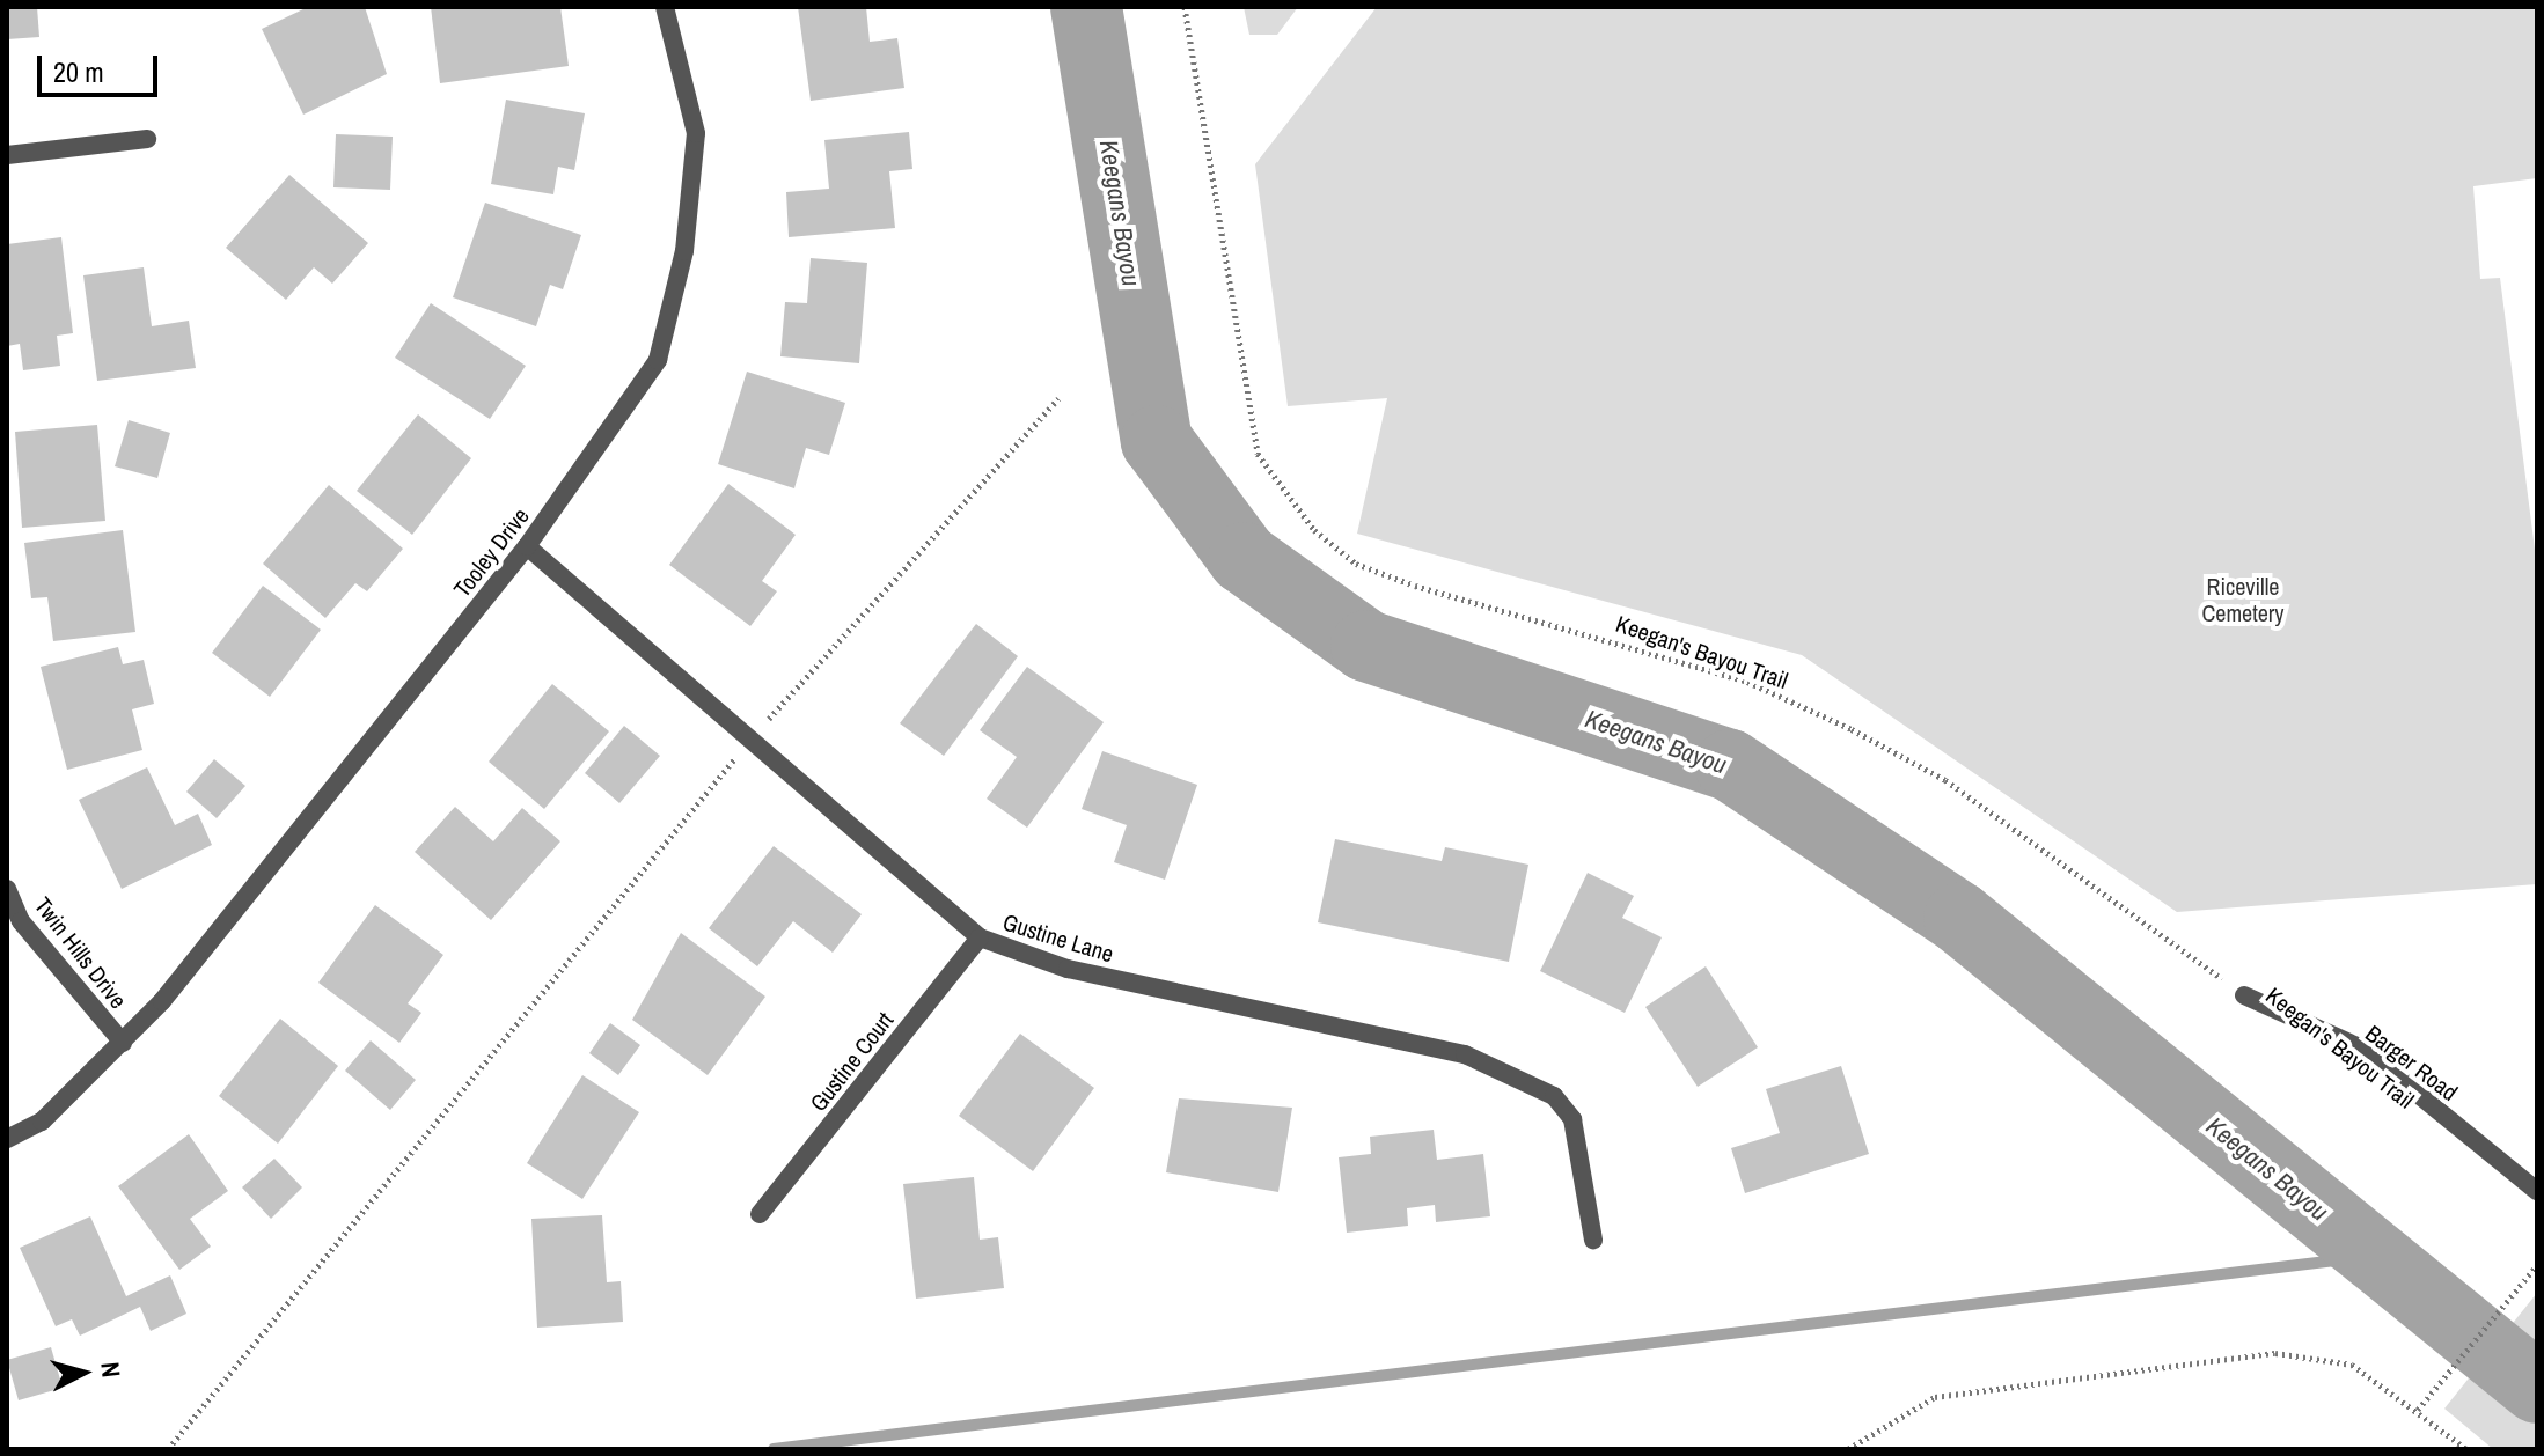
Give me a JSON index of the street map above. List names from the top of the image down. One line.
{"streets":{"street":["Tooley Drive","Gustine Lane","Twin Hills Drive","Gustine Court","Barger Road"],"path":["Keegan's Bayou Trail"]},"crossings":[["Tooley Drive","Gustine Lane"],["Tooley Drive","Twin Hills Drive"],["Keegan's Bayou Trail","Barger Road"],["Gustine Lane","Gustine Court"]],"water":["Keegans Bayou"],"parks":["Riceville Cemetery"],"scale_bar":"20 m","north":"right"}
